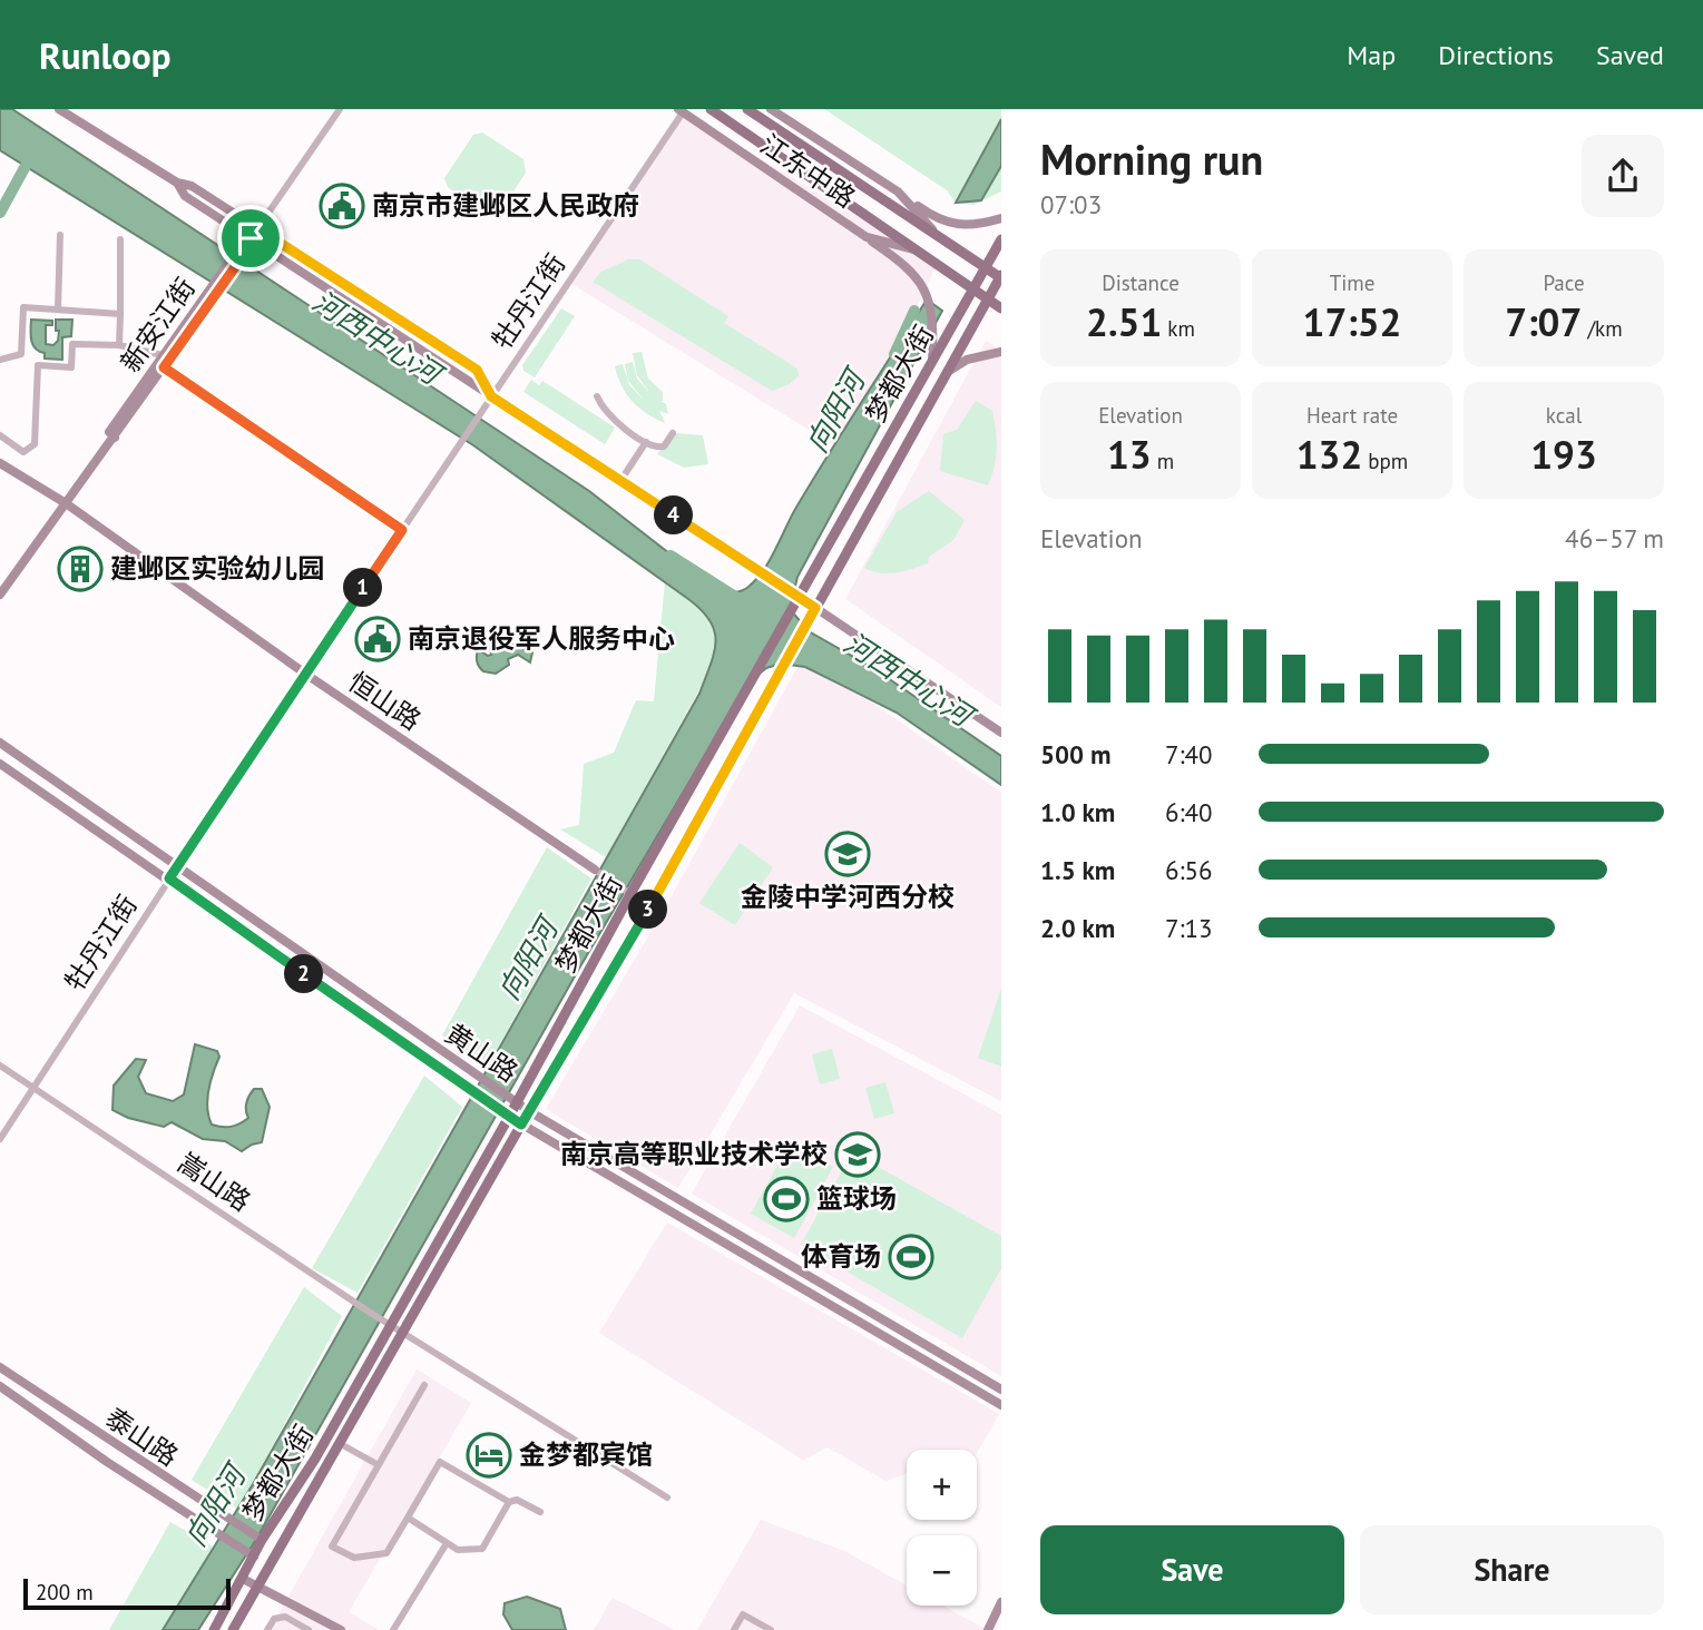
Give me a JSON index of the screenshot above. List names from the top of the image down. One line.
{"streets":{"main road":["江东中路","新安江街","梦都大街","恒山路","黄山路","泰山路"],"street":["牡丹江街","嵩山路"]},"crossings":[["江东中路","牡丹江街"],["江东中路","梦都大街"],["牡丹江街","恒山路"],["牡丹江街","黄山路"],["牡丹江街","嵩山路"],["新安江街","恒山路"],["梦都大街","恒山路"],["梦都大街","黄山路"],["梦都大街","嵩山路"],["梦都大街","泰山路"]],"water":["河西中心河","向阳河"],"places":{"public building":["南京市建邺区人民政府","南京退役军人服务中心"],"building":["建邺区实验幼儿园"],"school or university":["金陵中学河西分校","南京高等职业技术学校"],"sports":["篮球场","体育场"],"hotel":["金梦都宾馆"]},"scale_bar":"200 m","page":{"header":"Runloop","nav":["Map","Directions","Saved"],"heading":["Morning run","07:03"],"stats":[["Distance","2.51 km"],["Time","17:52"],["Pace","7:07 /km"],["Elevation","13 m"],["Heart rate","132 bpm"],["kcal","193"]],"pins":["4","1","3","2"],"chart":["Elevation","46–57 m"],"list":[{"name":"500 m","note":"7:40"},{"name":"1.0 km","note":"6:40"},{"name":"1.5 km","note":"6:56"},{"name":"2.0 km","note":"7:13"}],"map_buttons":["+","−"],"buttons":["Save","Share"],"scale":"200 m"}}
